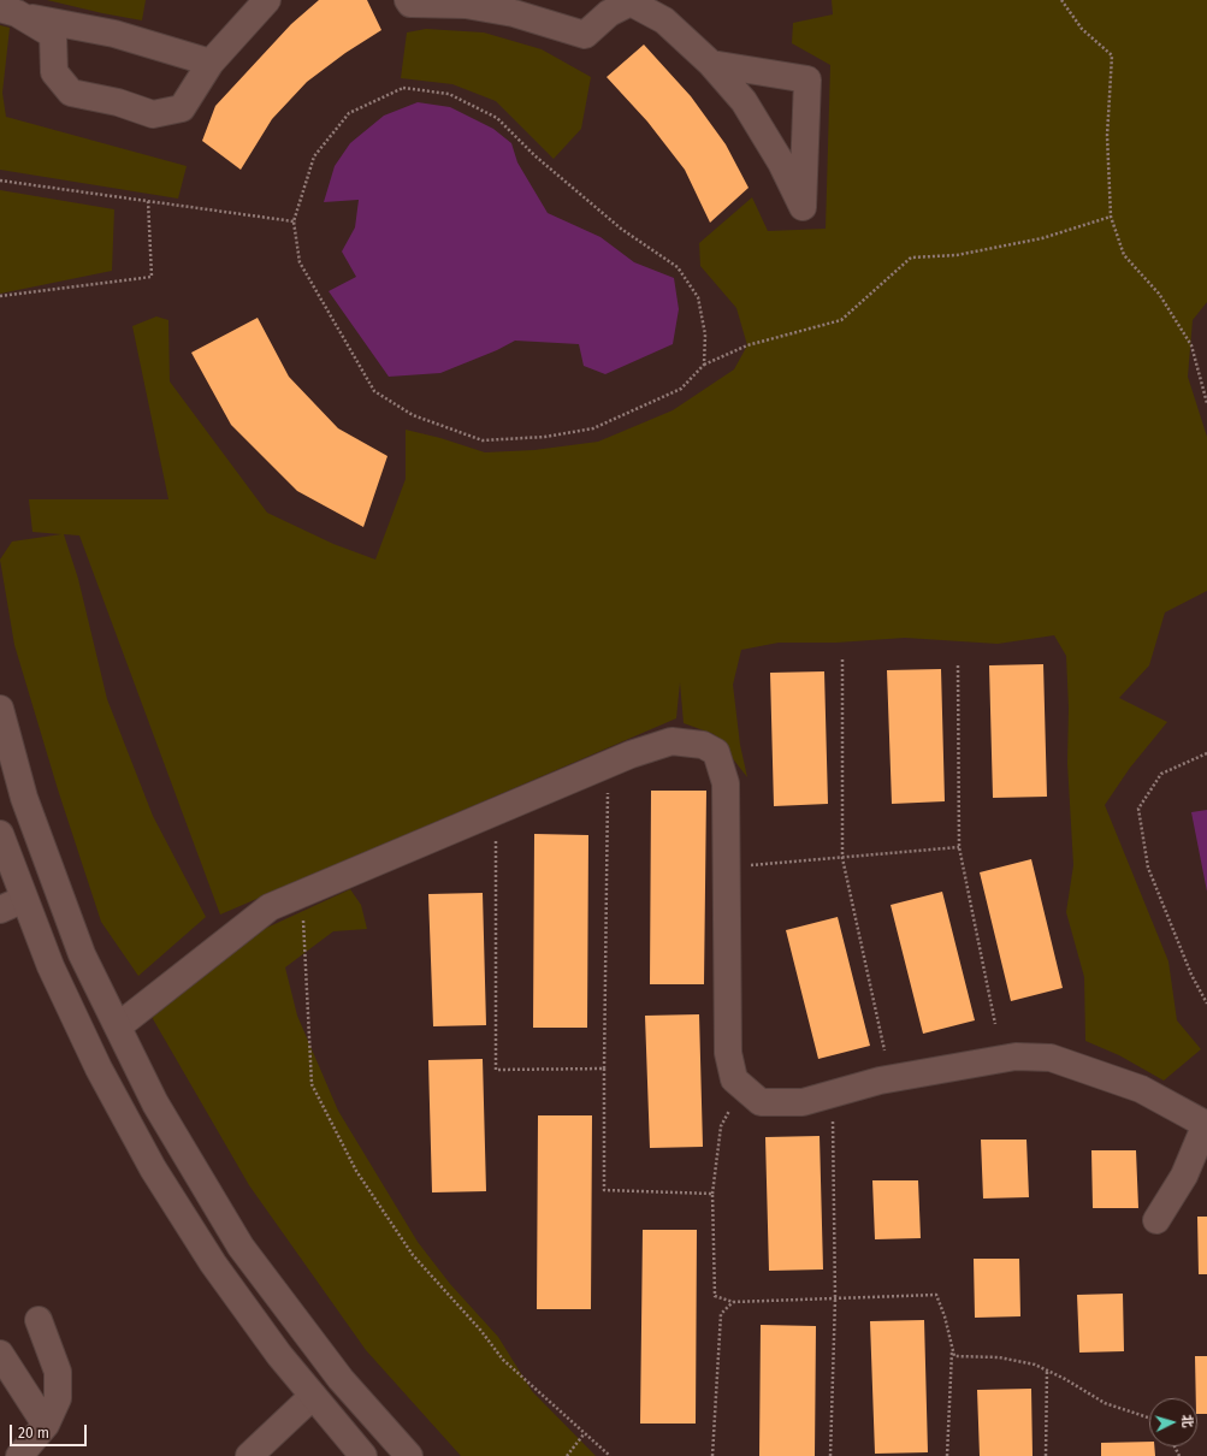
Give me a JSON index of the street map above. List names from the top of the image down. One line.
{"scale_bar":"20 m","north":"right"}
